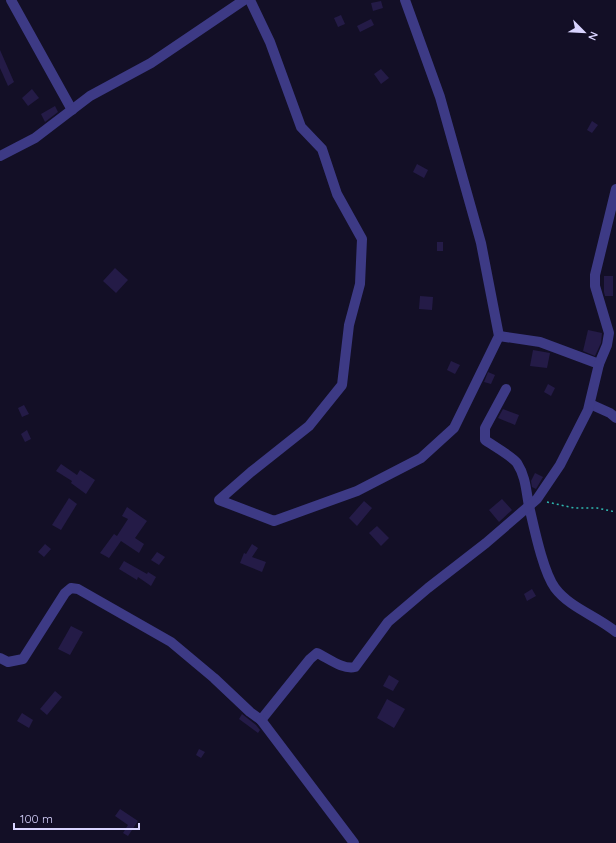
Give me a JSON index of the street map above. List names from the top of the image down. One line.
{"scale_bar":"100 m","north":"bottom right"}
